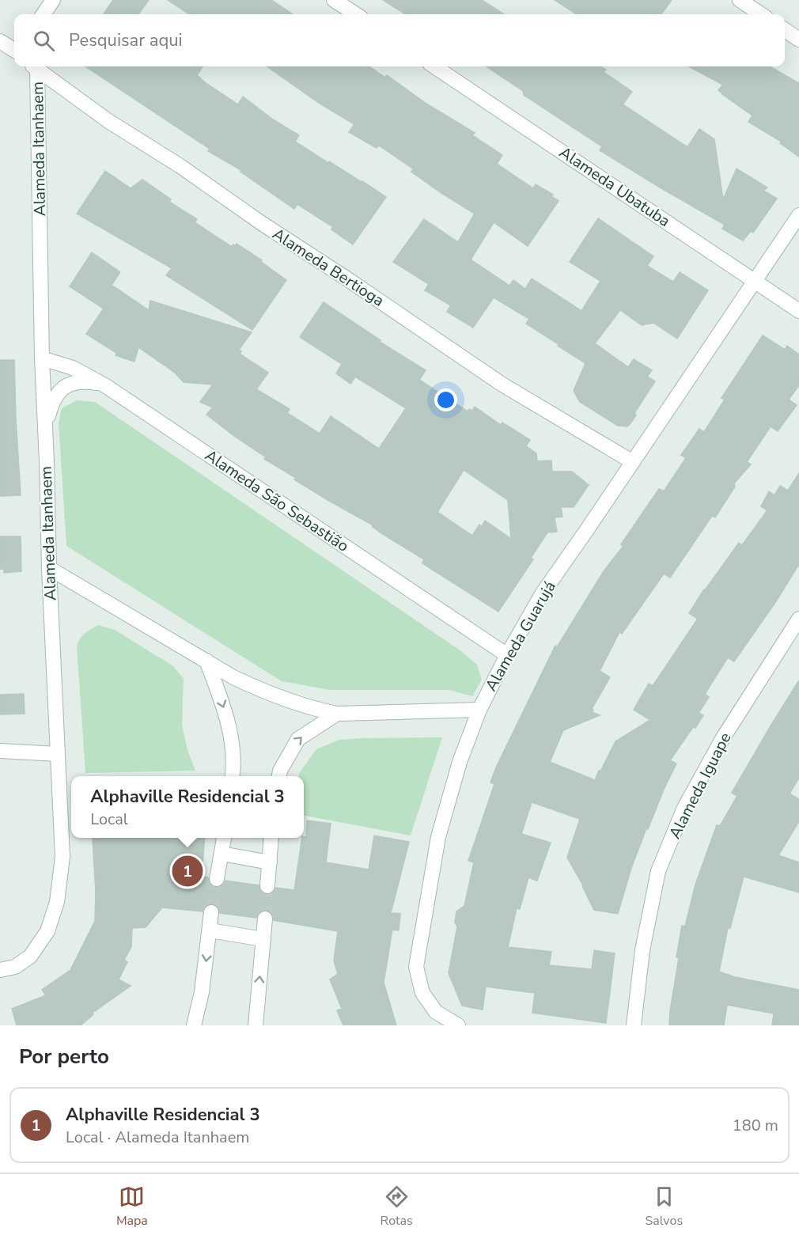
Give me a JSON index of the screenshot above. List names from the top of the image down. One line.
{"streets":{"street":["Alameda Itanhaem","Alameda Ubatuba","Alameda Bertioga","Alameda São Sebastião","Alameda Guarujá","Alameda Iguape"]},"crossings":[["Alameda Itanhaem","Alameda São Sebastião"],["Alameda Ubatuba","Alameda Guarujá"],["Alameda Bertioga","Alameda Guarujá"],["Alameda São Sebastião","Alameda Guarujá"]],"page":{"search":"Pesquisar aqui","popup":["Alphaville Residencial 3","Local"],"pins":"1","heading":"Por perto","list":[{"mark":"1","name":"Alphaville Residencial 3","note":"Local · Alameda Itanhaem","value":"180 m"}],"nav":["Mapa","Rotas","Salvos"]}}
